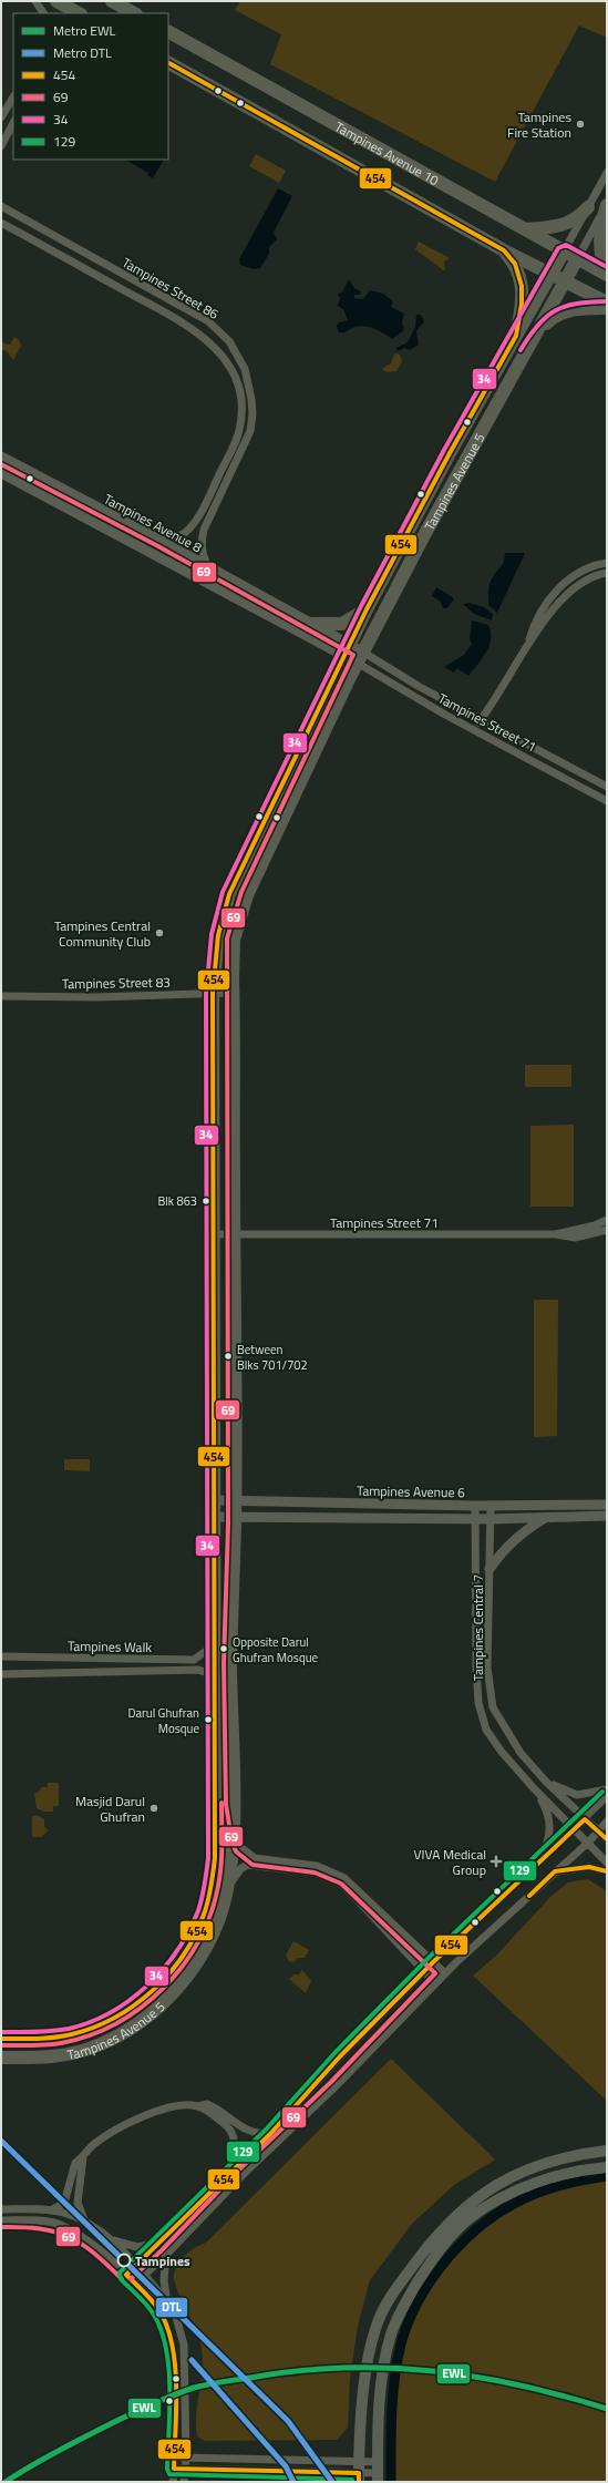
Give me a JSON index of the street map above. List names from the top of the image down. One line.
{"streets":{"main road":["Tampines Avenue 10","Tampines Avenue 5"],"street":["Tampines Street 86","Tampines Avenue 8","Tampines Street 71","Tampines Street 83","Tampines Avenue 6","Tampines Central 7","Tampines Walk"]},"crossings":[["Tampines Avenue 10","Tampines Avenue 5"],["Tampines Street 86","Tampines Avenue 8"],["Tampines Avenue 5","Tampines Avenue 8"],["Tampines Avenue 5","Tampines Street 71"],["Tampines Avenue 5","Tampines Street 83"],["Tampines Avenue 5","Tampines Avenue 6"],["Tampines Avenue 5","Tampines Walk"],["Tampines Avenue 8","Tampines Street 71"],["Tampines Avenue 6","Tampines Central 7"]],"places":{"other":["Tampines Fire Station","Tampines Central Community Club","Blk 863","Between Blks 701/702","Opposite Darul Ghufran Mosque","Darul Ghufran Mosque","Masjid Darul Ghufran","Tampines"],"health":["VIVA Medical Group"]},"lines":["transit line 454","transit line 34","transit line 69","transit line 129","metro line DTL","metro line EWL"],"legend":["Metro EWL","Metro DTL","454","69","34","129"]}
